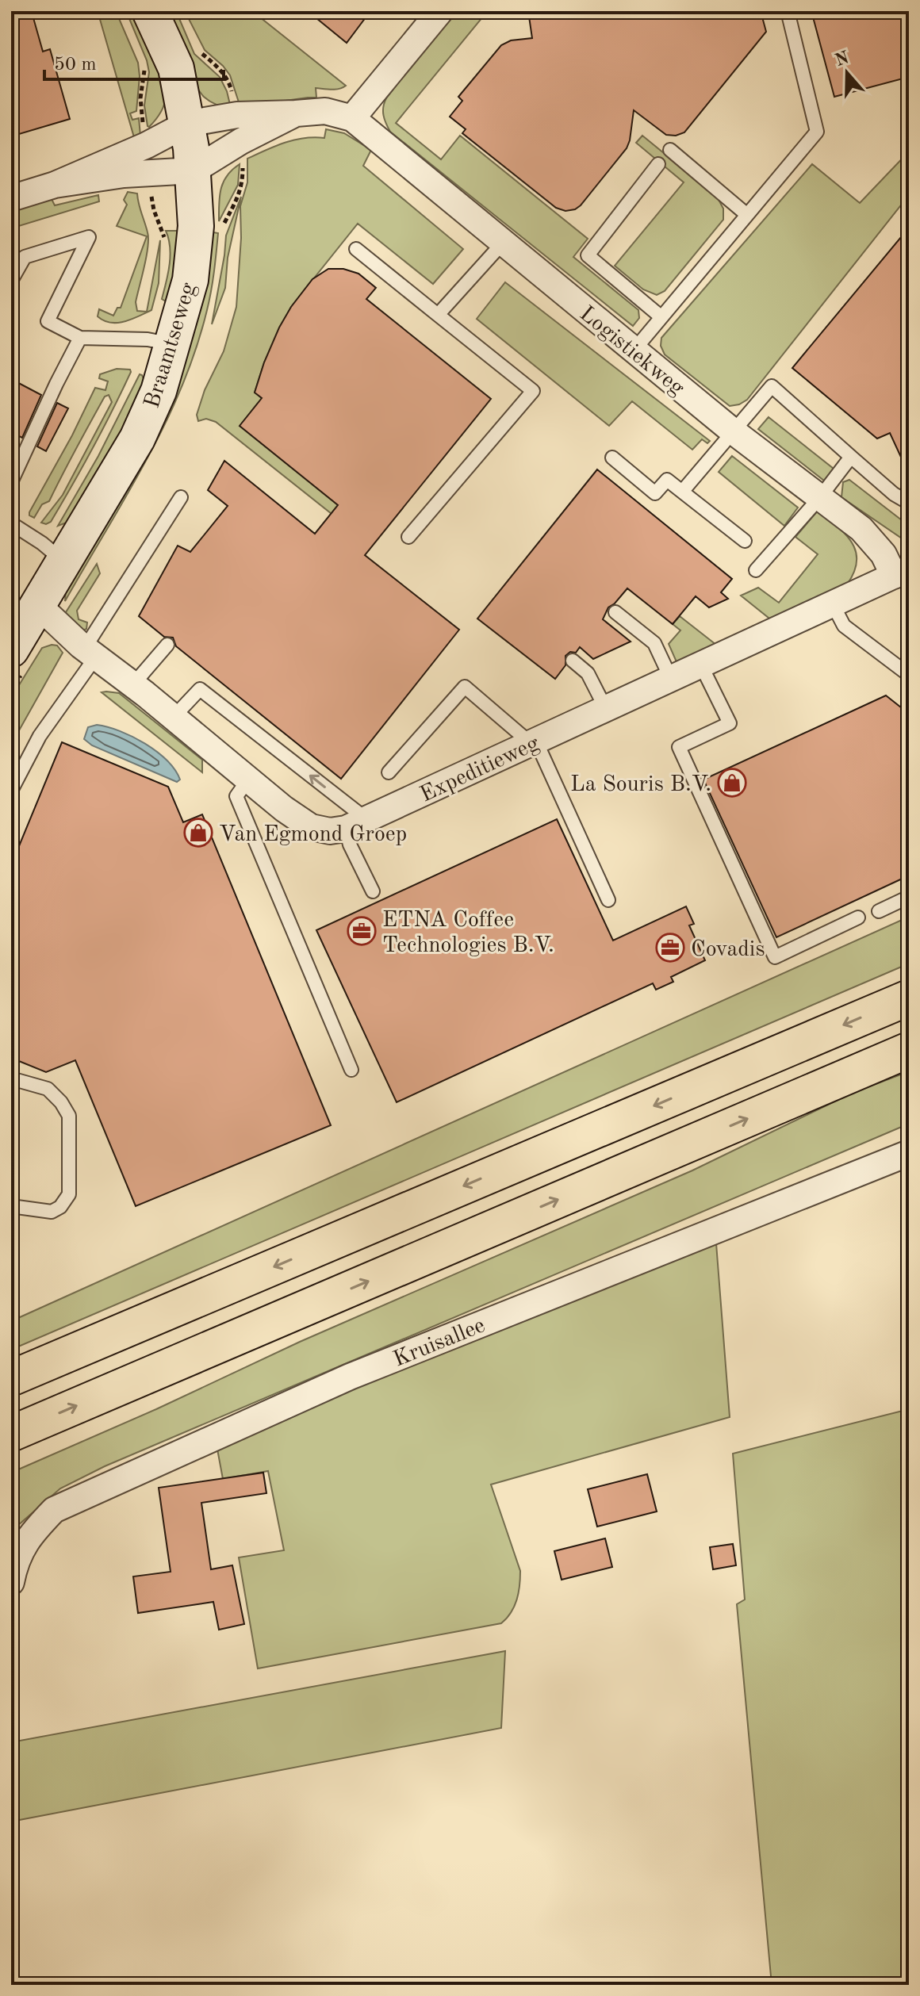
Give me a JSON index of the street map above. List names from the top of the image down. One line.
{"streets":{"street":["Braamtseweg","Logistiekweg","Expeditieweg","Kruisallee"]},"crossings":[["Braamtseweg","Logistiekweg"],["Braamtseweg","Expeditieweg"],["Logistiekweg","Expeditieweg"]],"places":{"shop":["La Souris B.V.","Van Egmond Groep"],"office":["ETNA Coffee Technologies B.V.","Covadis"]},"scale_bar":"50 m","north":"top"}
